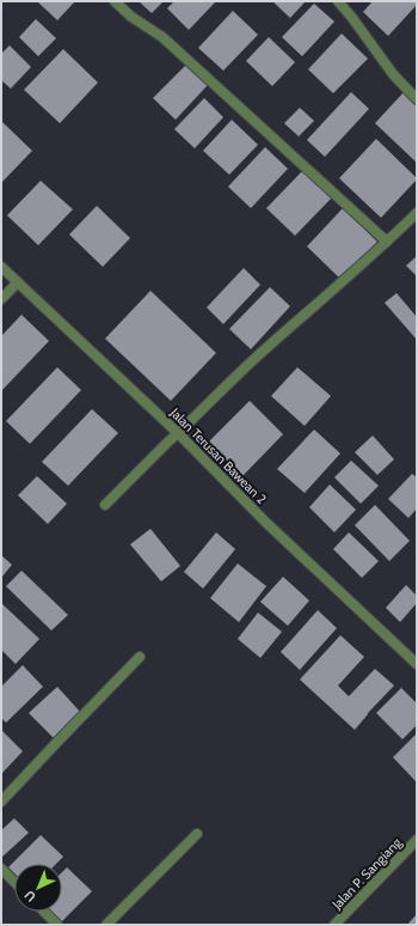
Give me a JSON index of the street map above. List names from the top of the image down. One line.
{"streets":{"street":["Jalan Terusan Bawean 2","Jalan P. Sangiang"]},"north":"bottom left"}
